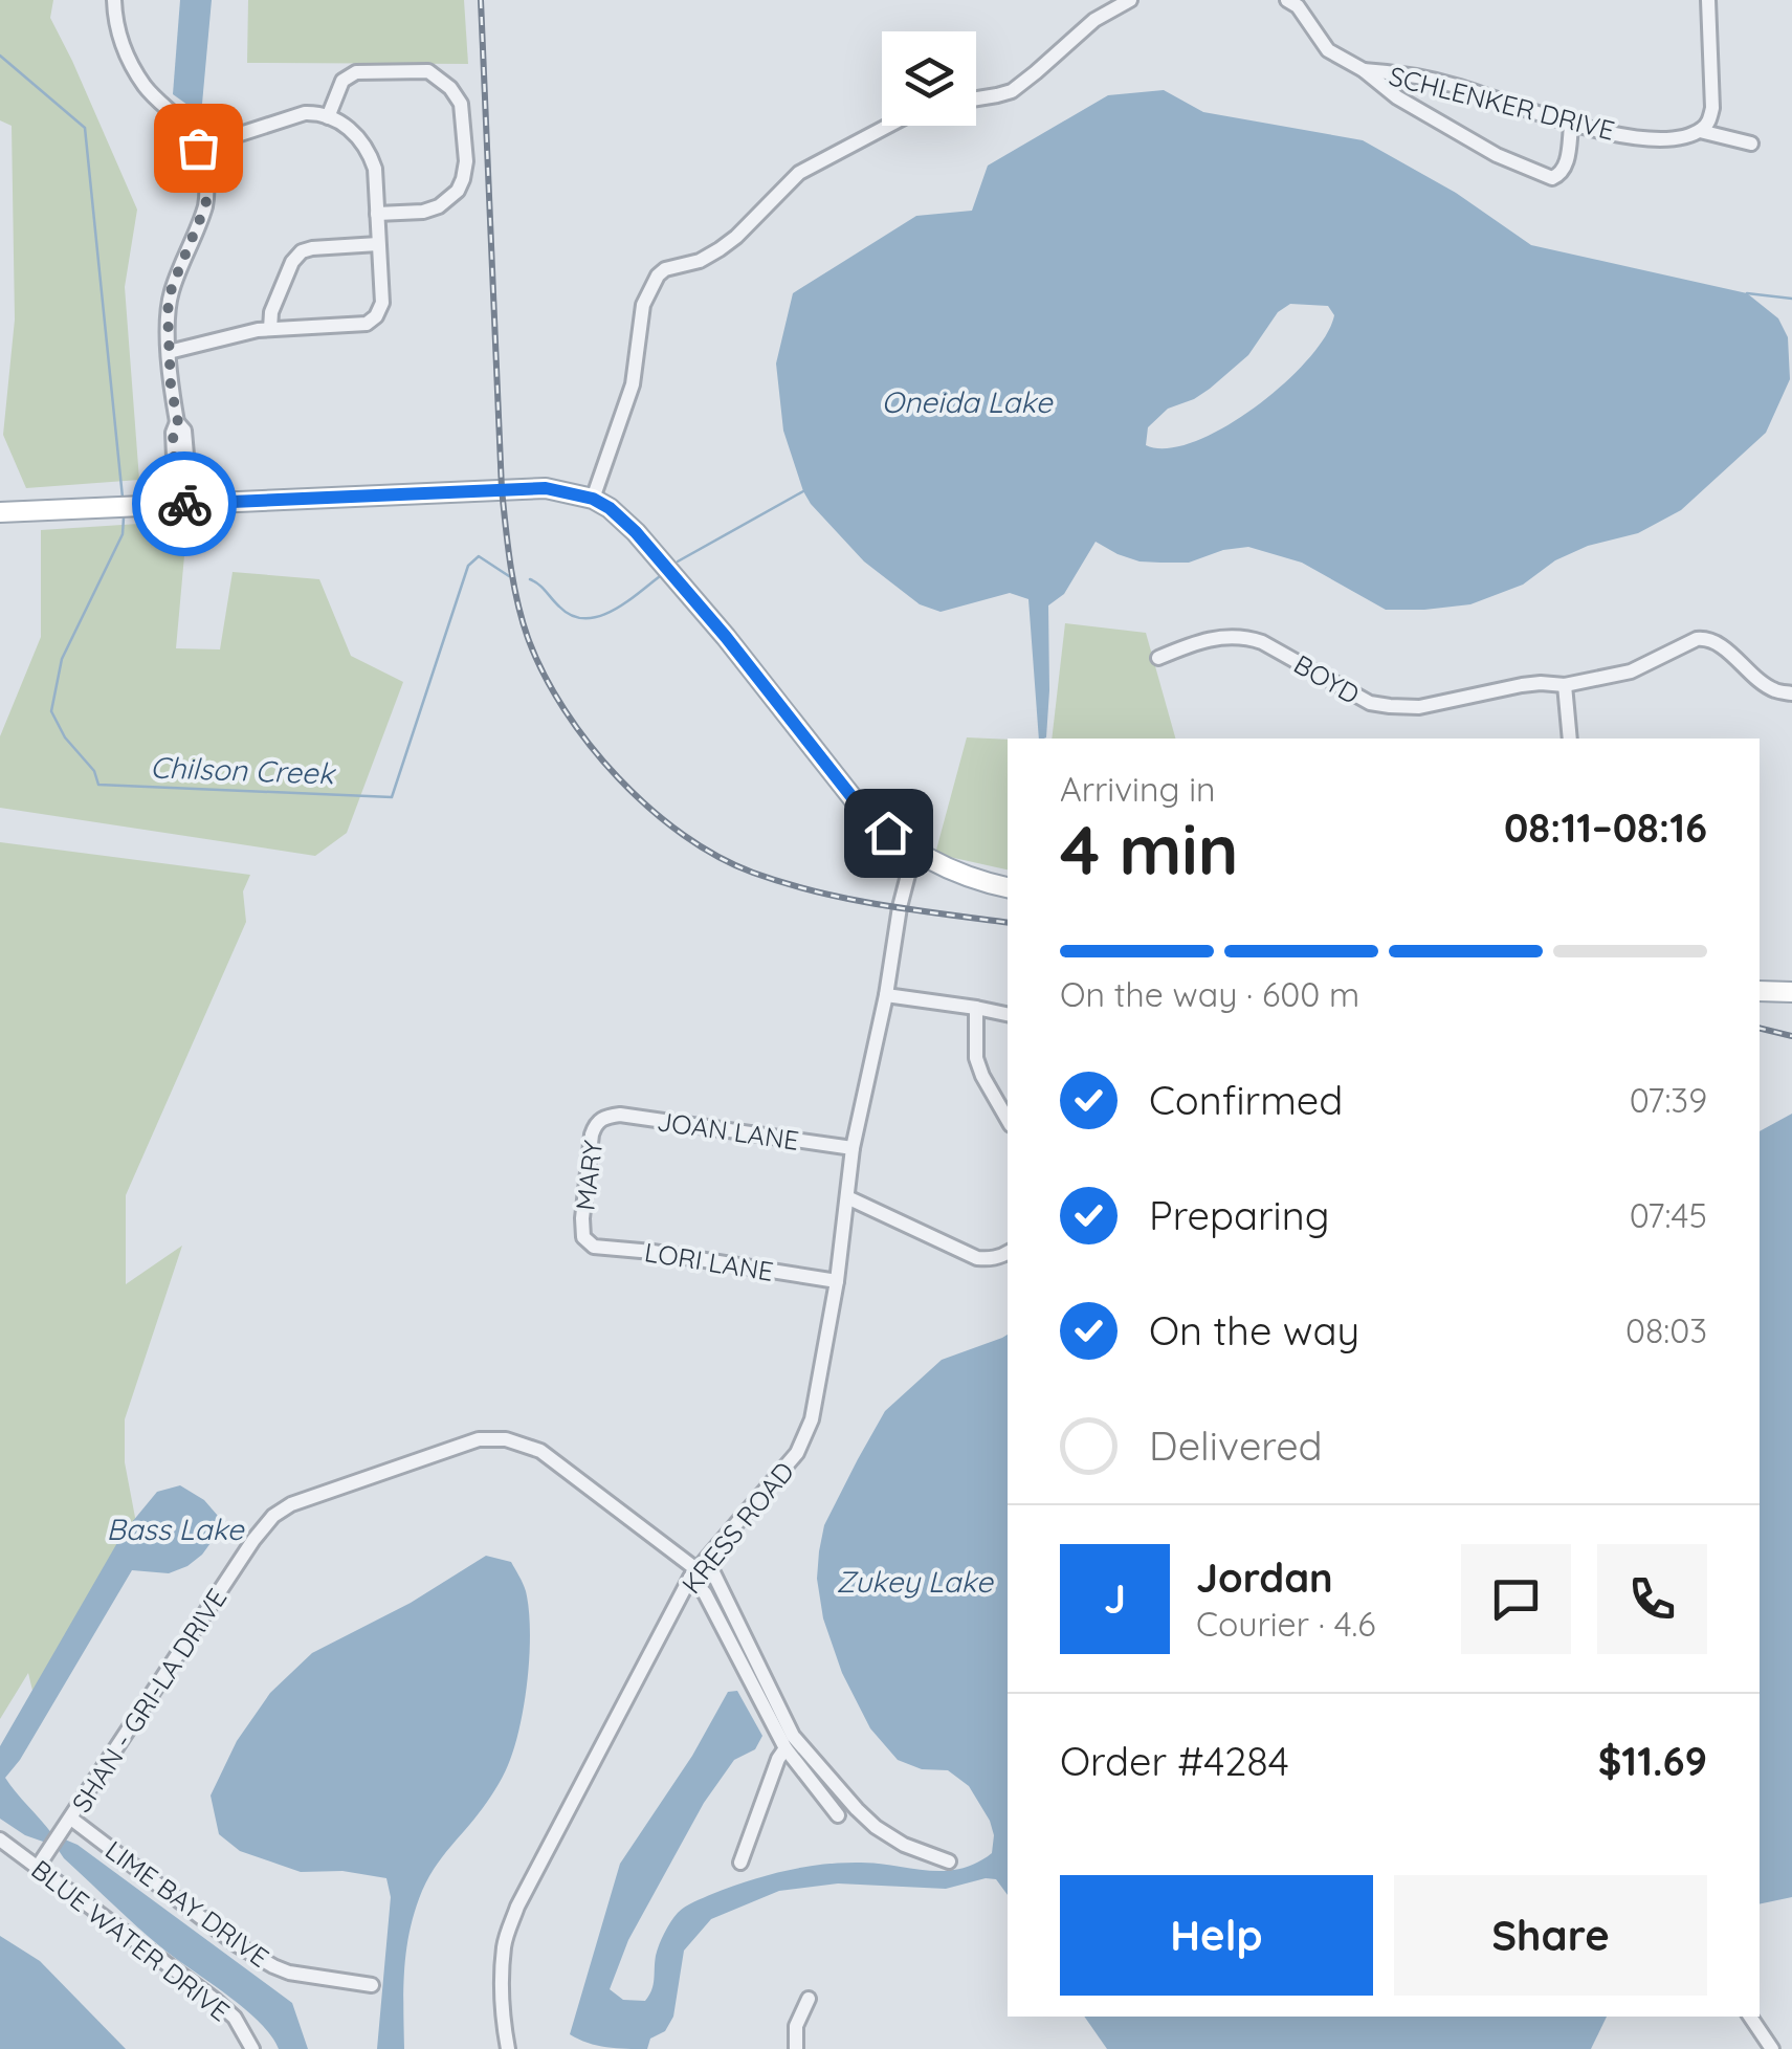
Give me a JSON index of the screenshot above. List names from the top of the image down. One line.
{"streets":{"street":["SCHLENKER DRIVE","BOYD","JOAN LANE","MARY","LORI LANE","KRESS ROAD","SHAN - GRI-LA DRIVE","LIME BAY DRIVE","BLUE WATER DRIVE"]},"crossings":[["JOAN LANE","MARY"],["JOAN LANE","KRESS ROAD"],["MARY","LORI LANE"],["LORI LANE","KRESS ROAD"],["KRESS ROAD","SHAN - GRI-LA DRIVE"],["SHAN - GRI-LA DRIVE","LIME BAY DRIVE"],["SHAN - GRI-LA DRIVE","BLUE WATER DRIVE"]],"water":["Oneida Lake","Chilson Creek","Bass Lake","Zukey Lake"],"page":{"heading":["4 min","Arriving in","08:11–08:16"],"panel":["Jordan","Courier · 4.6","Order #4284","$11.69"],"bar":"On the way · 600 m","list":[["Confirmed","07:39"],["Preparing","07:45"],["On the way","08:03"],"Delivered"],"round":"J","buttons":["Help","Share"]}}
